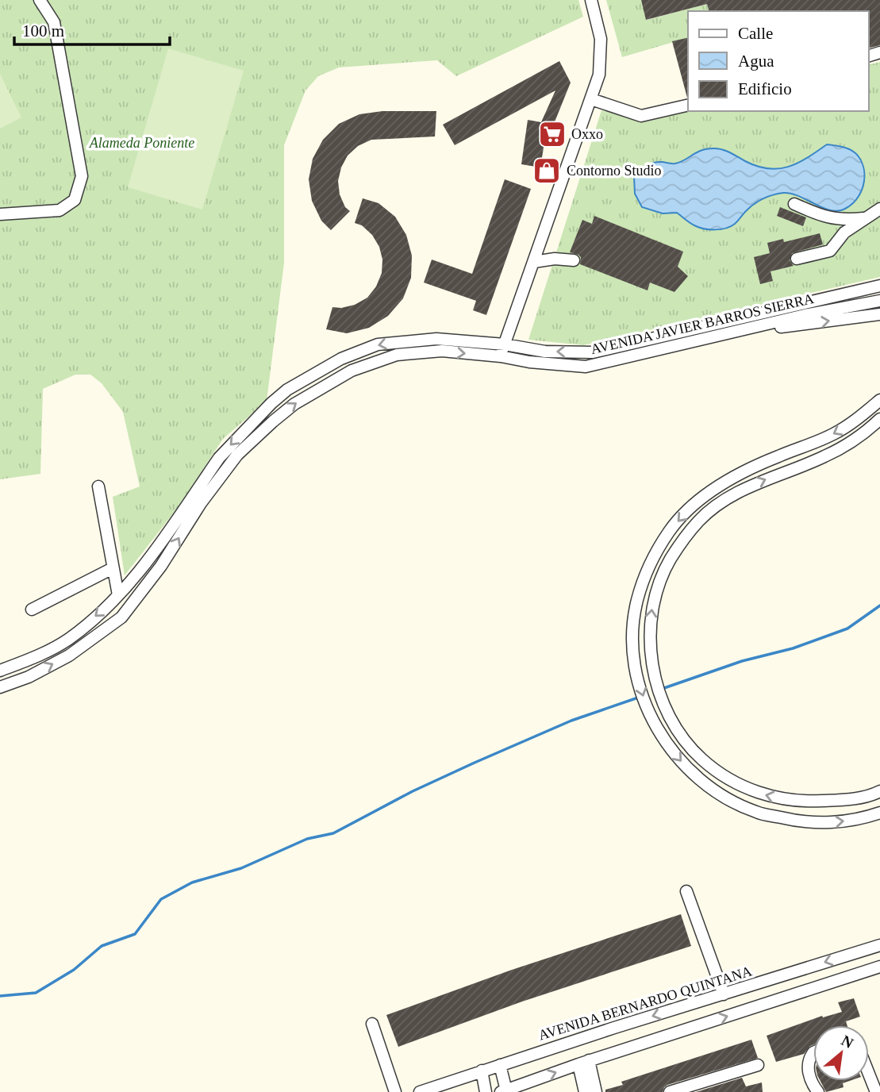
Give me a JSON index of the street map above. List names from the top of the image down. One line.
{"streets":{"street":["AVENIDA JAVIER BARROS SIERRA","AVENIDA BERNARDO QUINTANA"]},"parks":["Alameda Poniente"],"places":{"supermarket":["Oxxo"],"shop":["Contorno Studio"]},"legend":["Calle","Agua","Edificio"],"scale_bar":"100 m","north":"top right"}
